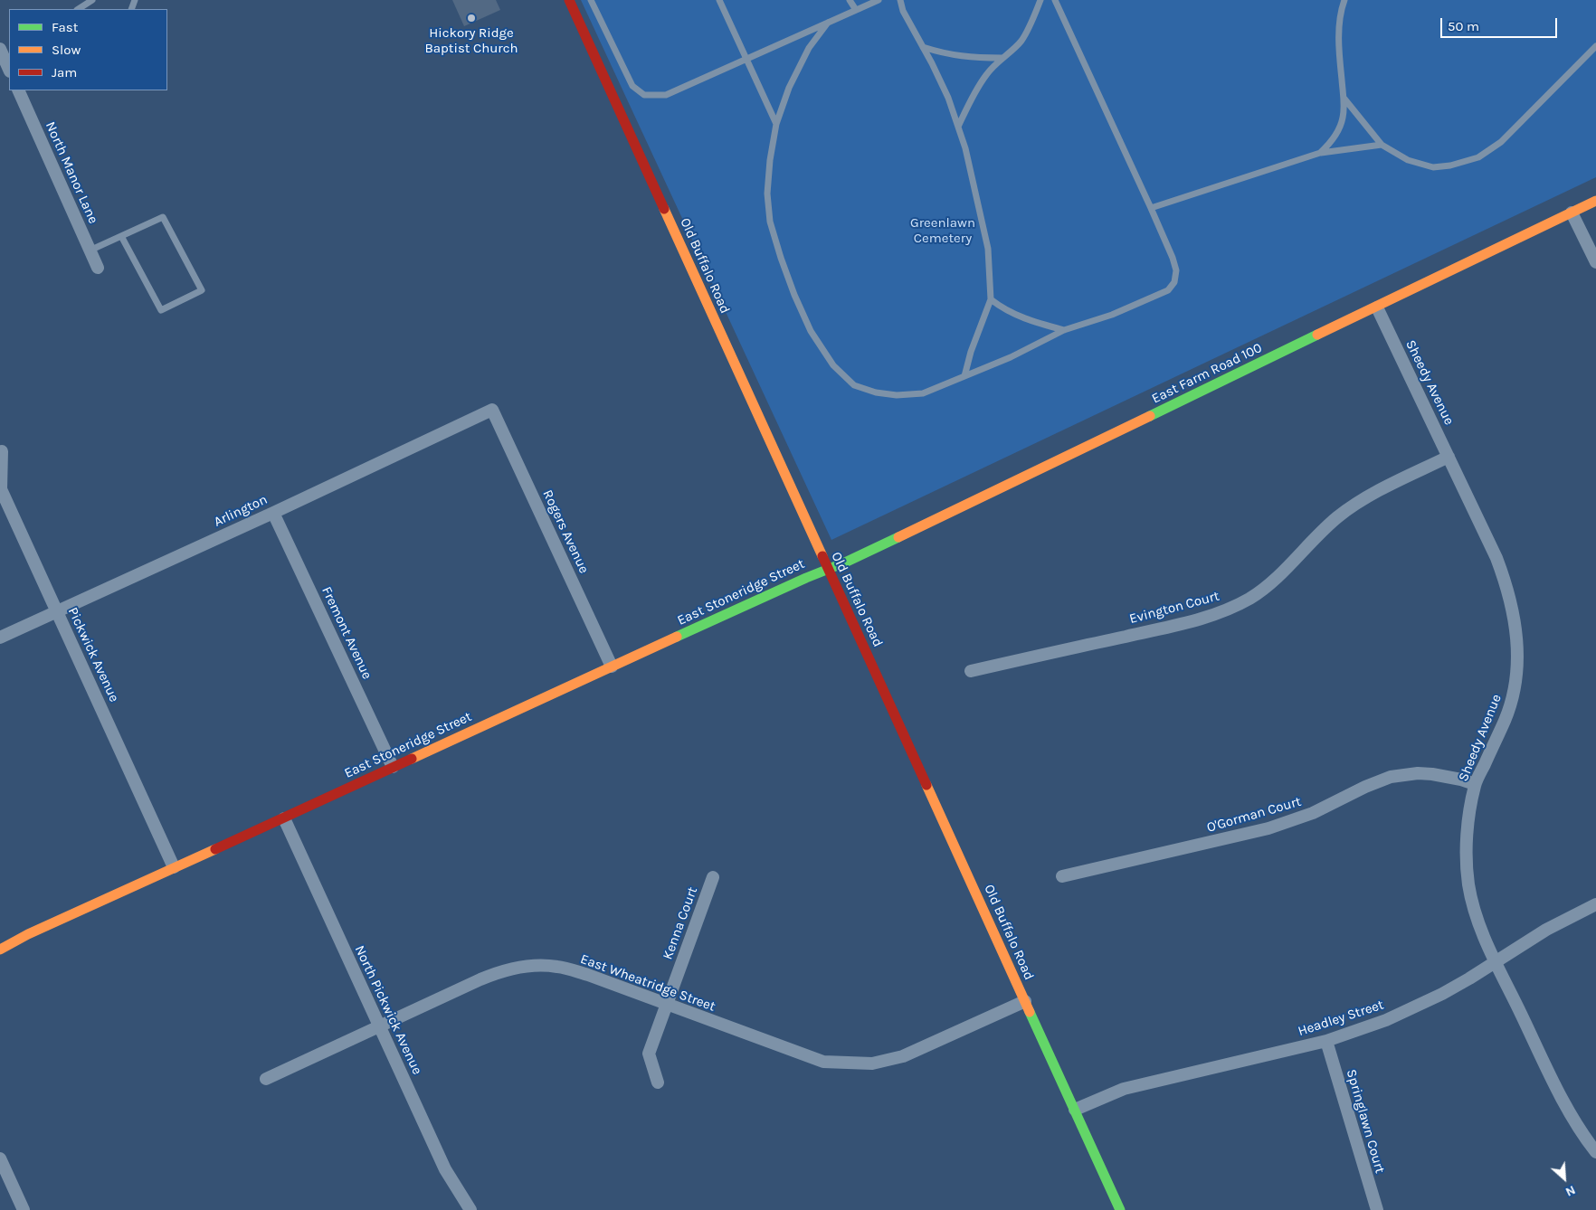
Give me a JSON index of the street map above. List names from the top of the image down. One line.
{"streets":{"street":["North Manor Lane","Old Buffalo Road","East Farm Road 100","Sheedy Avenue","Arlington","Rogers Avenue","East Stoneridge Street","Evington Court","Fremont Avenue","Pickwick Avenue","O'Gorman Court","Kenna Court","East Wheatridge Street","North Pickwick Avenue","Headley Street","Springlawn Court"]},"crossings":[["Old Buffalo Road","East Farm Road 100"],["Old Buffalo Road","East Stoneridge Street"],["Old Buffalo Road","East Wheatridge Street"],["Old Buffalo Road","Headley Street"],["East Farm Road 100","Sheedy Avenue"],["East Farm Road 100","East Stoneridge Street"],["Sheedy Avenue","Evington Court"],["Sheedy Avenue","O'Gorman Court"],["Sheedy Avenue","Headley Street"],["Arlington","Rogers Avenue"],["Arlington","Fremont Avenue"],["Arlington","Pickwick Avenue"],["Rogers Avenue","East Stoneridge Street"],["East Stoneridge Street","Fremont Avenue"],["East Stoneridge Street","Pickwick Avenue"],["East Stoneridge Street","North Pickwick Avenue"],["Kenna Court","East Wheatridge Street"],["East Wheatridge Street","North Pickwick Avenue"],["Headley Street","Springlawn Court"]],"parks":["Greenlawn Cemetery"],"places":["Hickory Ridge Baptist Church"],"legend":["Fast","Slow","Jam"],"scale_bar":"50 m","north":"bottom right"}
